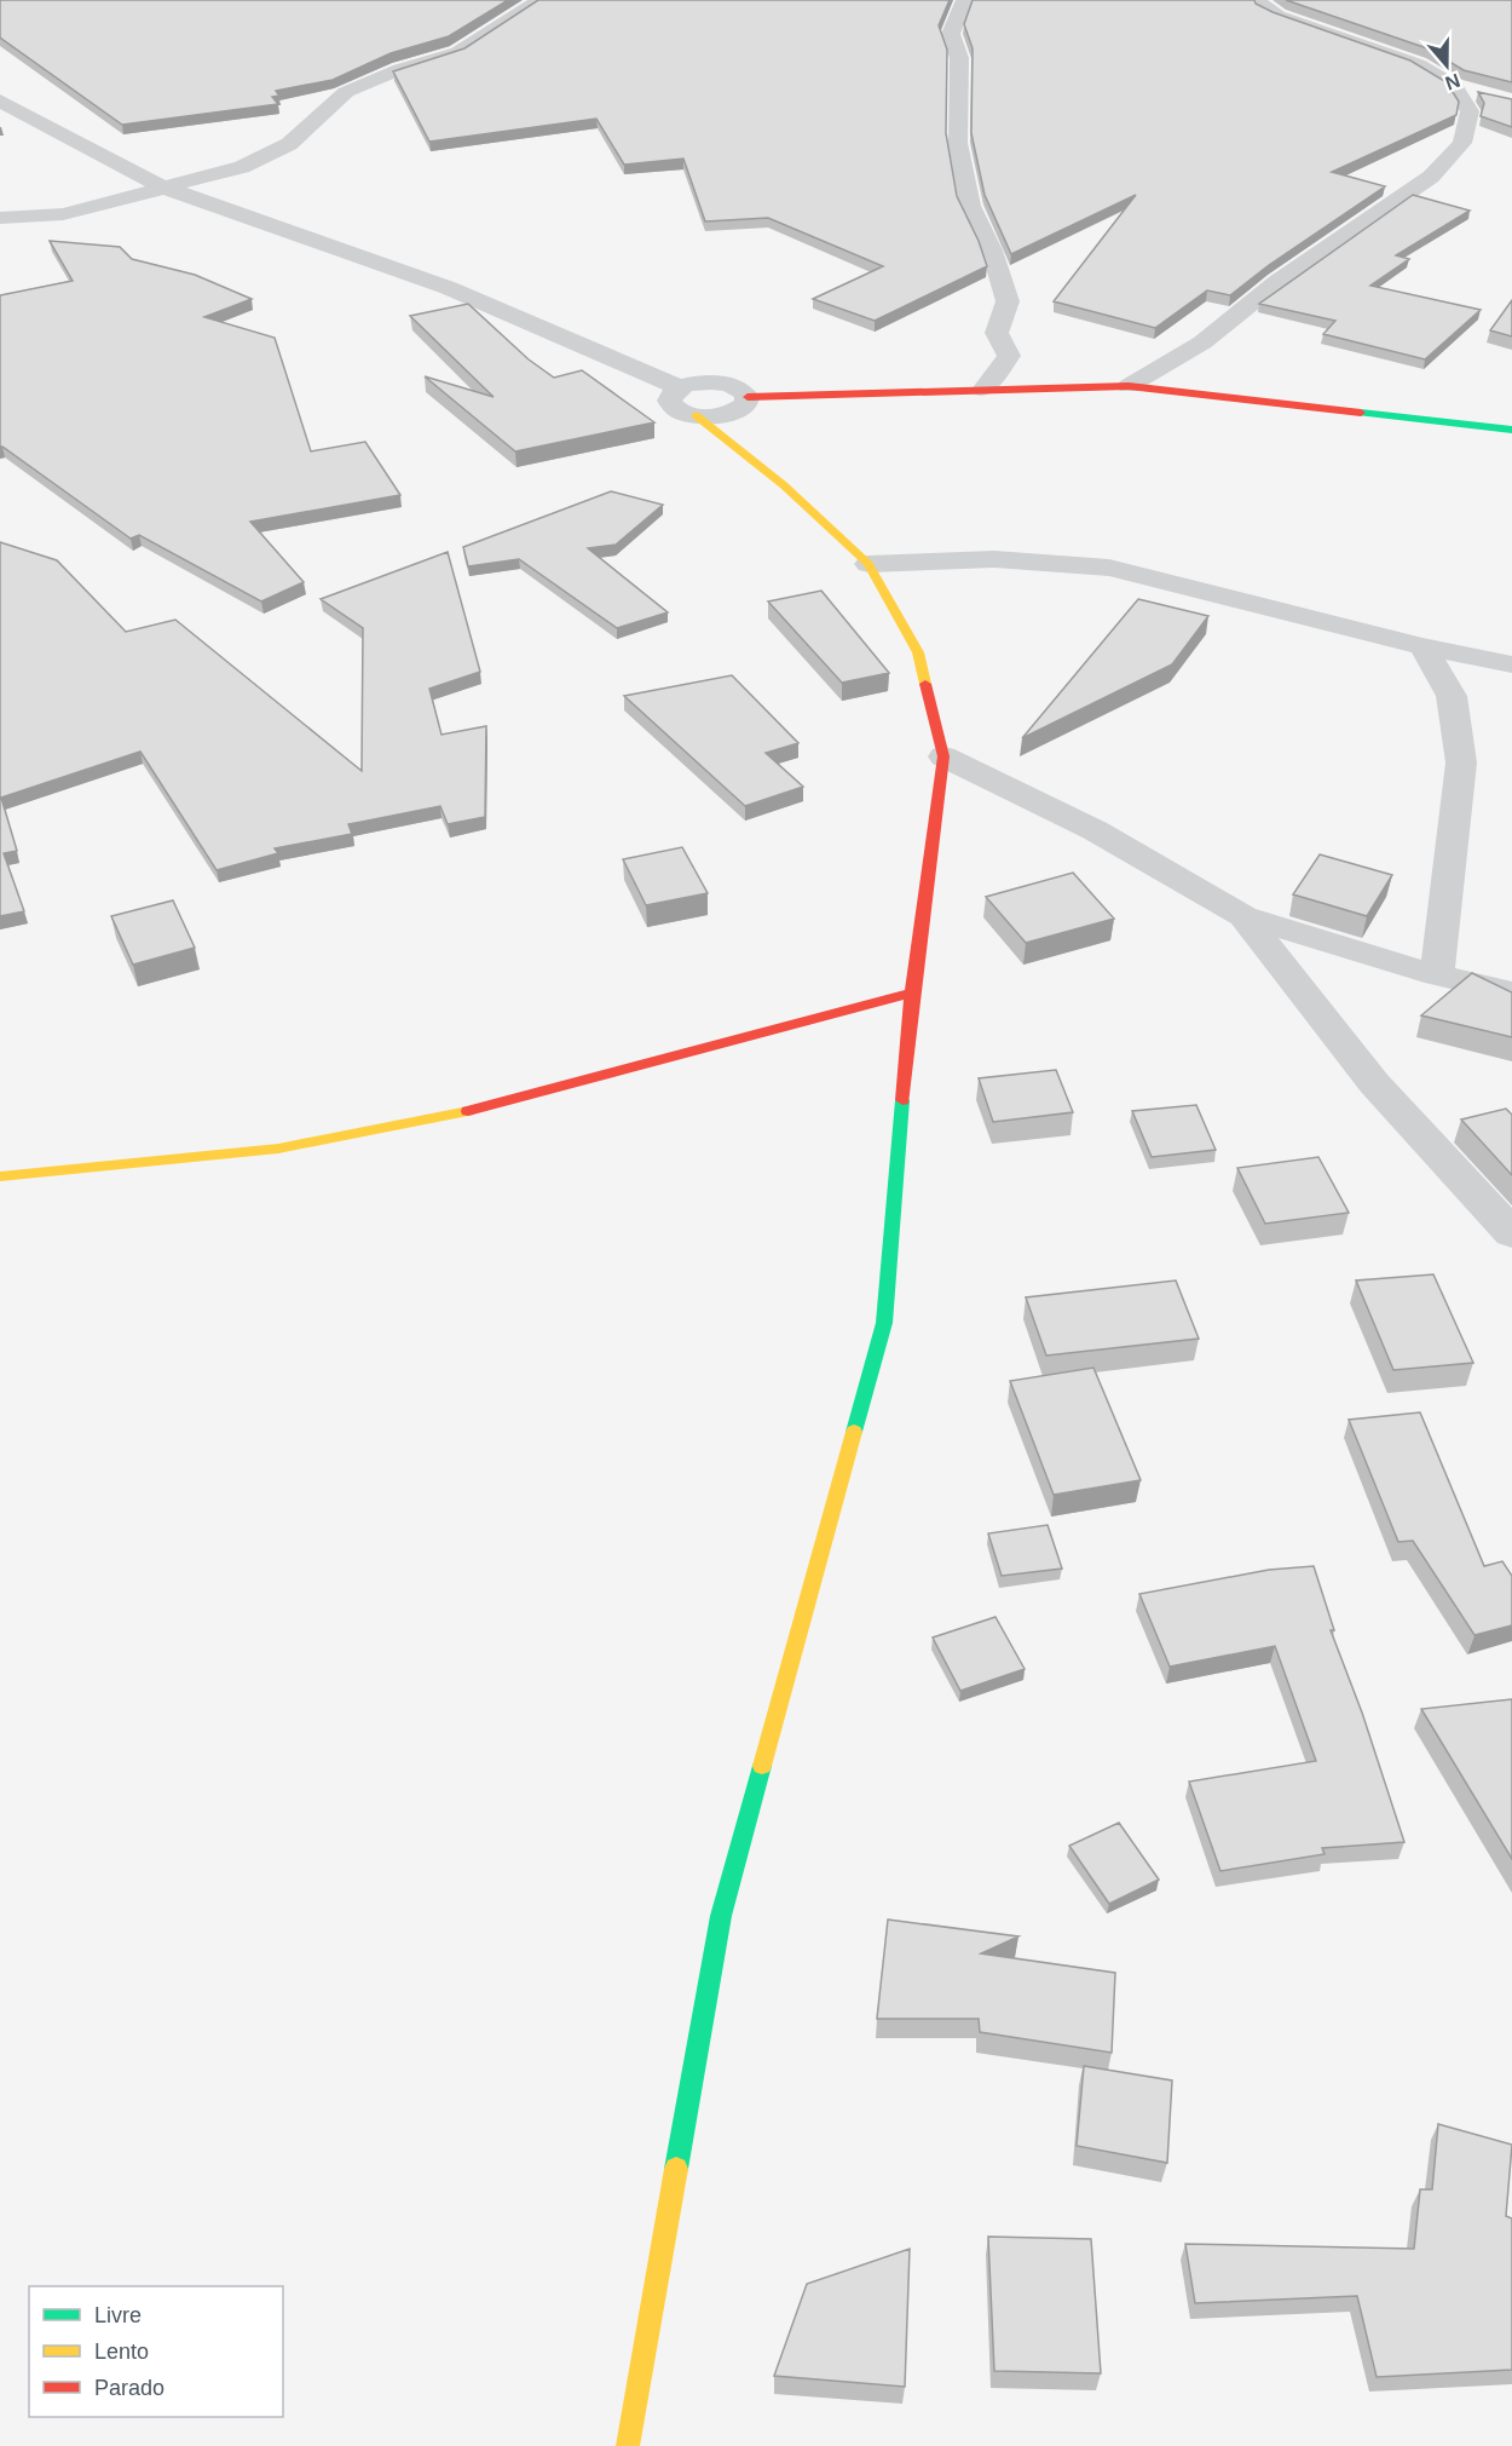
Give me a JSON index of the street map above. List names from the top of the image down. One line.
{"legend":["Livre","Lento","Parado"],"north":"bottom"}
